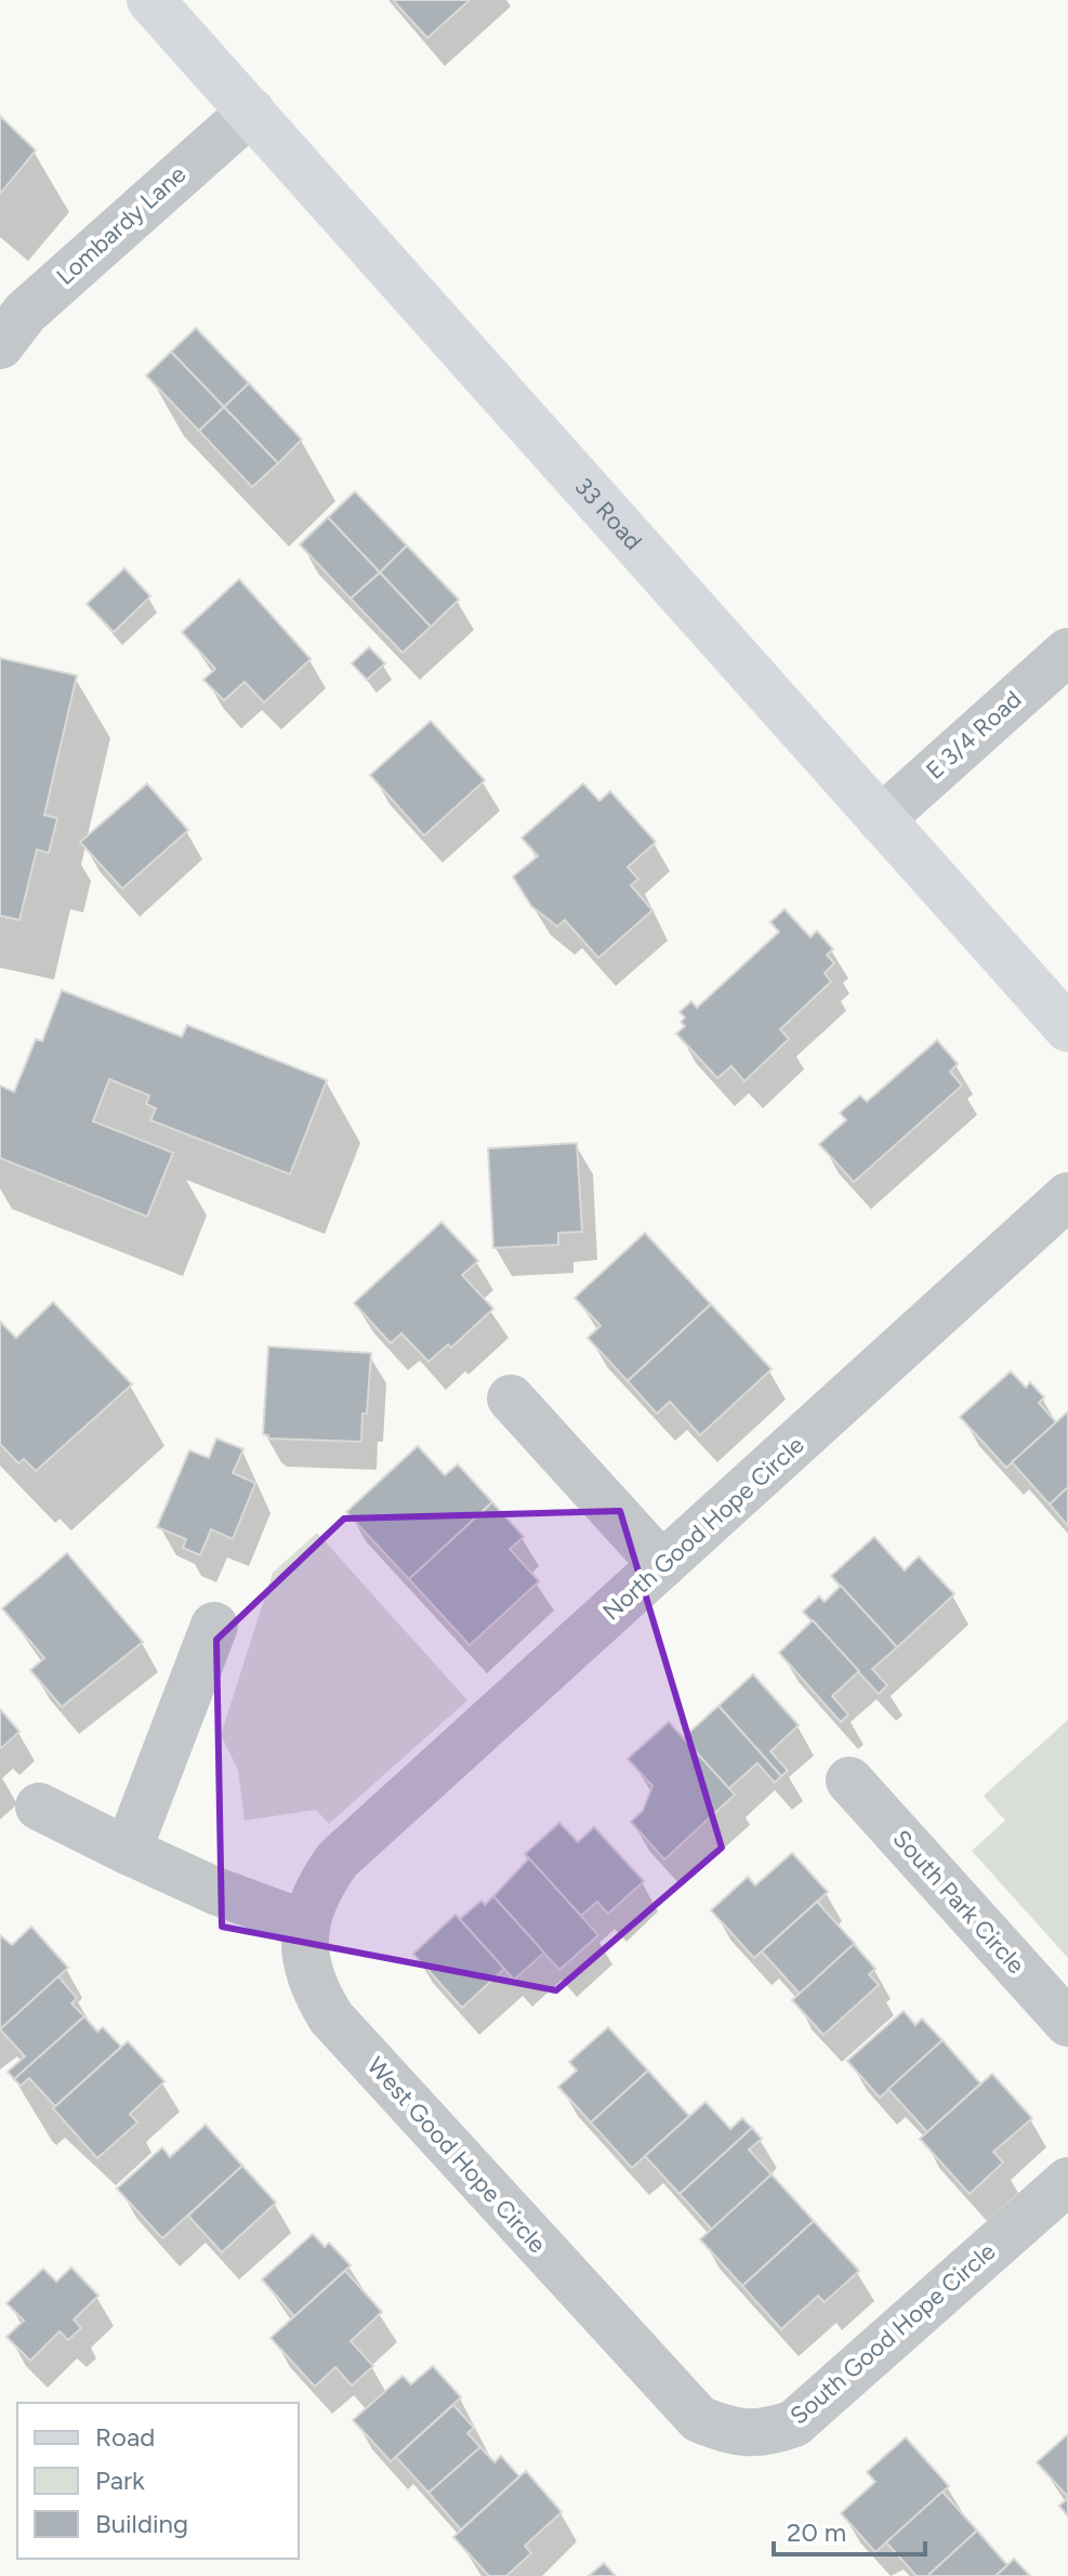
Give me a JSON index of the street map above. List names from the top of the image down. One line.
{"streets":{"main road":["33 Road"],"street":["Lombardy Lane","E 3/4 Road","North Good Hope Circle","South Park Circle","West Good Hope Circle","South Good Hope Circle"]},"crossings":[["Lombardy Lane","33 Road"],["33 Road","E 3/4 Road"],["North Good Hope Circle","West Good Hope Circle"],["West Good Hope Circle","South Good Hope Circle"]],"legend":["Road","Park","Building"],"scale_bar":"20 m"}
